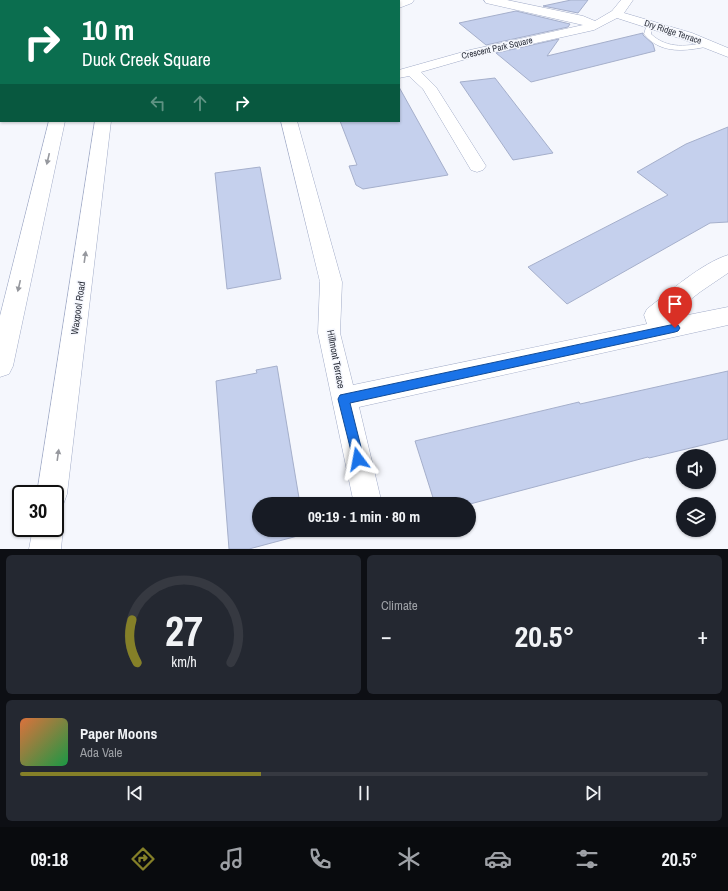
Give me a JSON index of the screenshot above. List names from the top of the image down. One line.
{"streets":{"street":["Dry Ridge Terrace","Crescent Park Square","Waxpool Road","Hillmont Terrace"]},"crossings":[["Dry Ridge Terrace","Crescent Park Square"]],"page":{"turn":["10 m","Duck Creek Square"],"limit":"30","trip":"09:19 · 1 min · 80 m","tile":"Climate","heat":["−","20.5°","+"],"song":["Paper Moons","Ada Vale"],"tabs":["09:18","20.5°"],"gauge":["27","km/h"]}}
